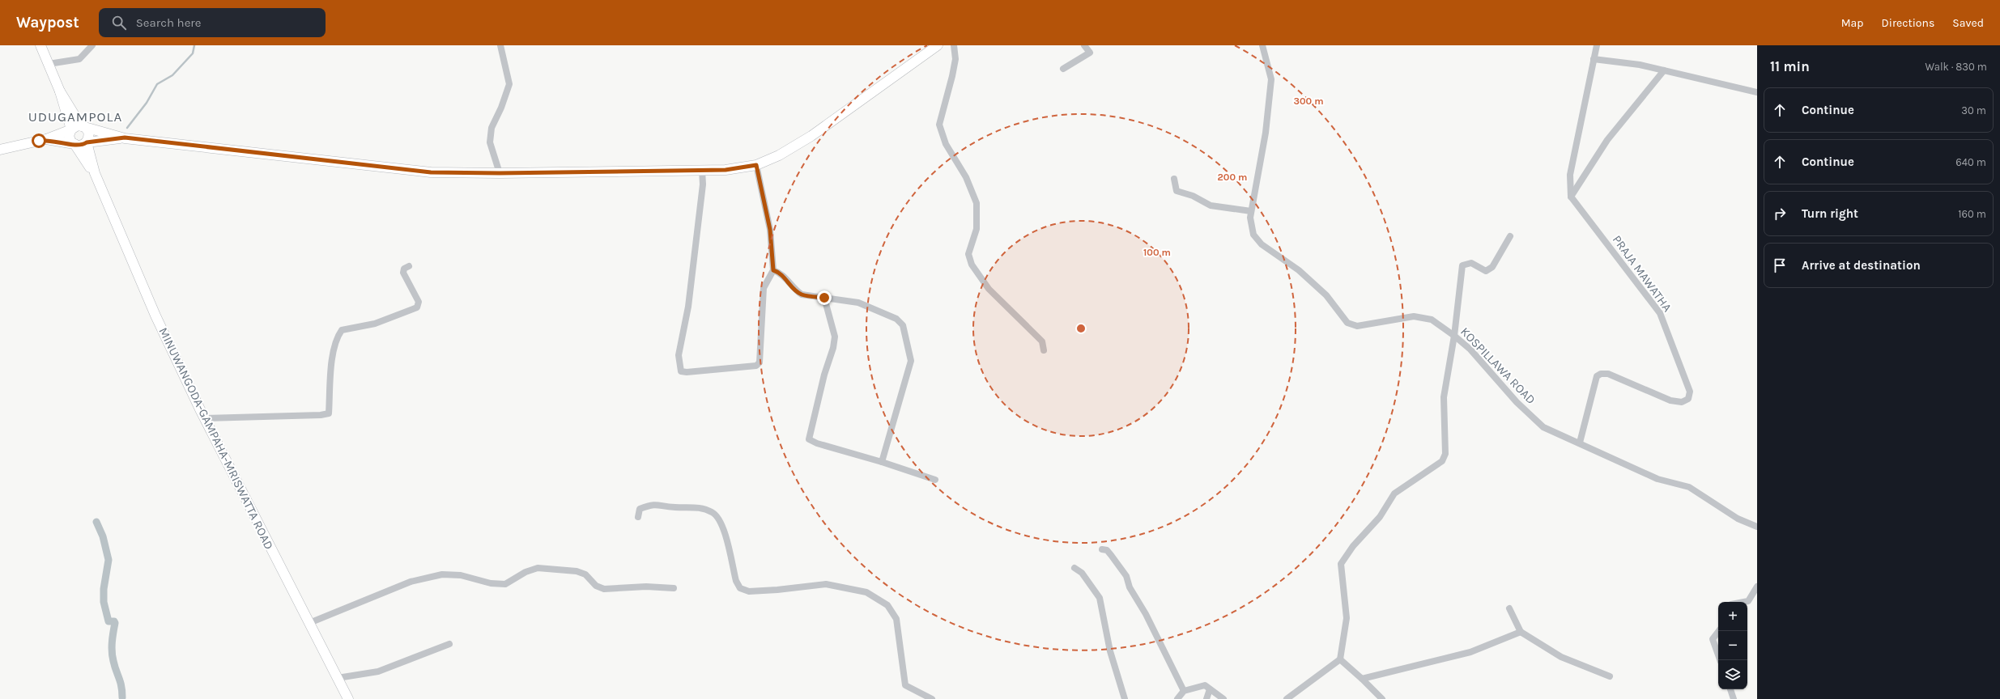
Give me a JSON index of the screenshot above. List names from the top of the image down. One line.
{"streets":{"main road":["MINUWANGODA-GAMPAHA-MRISWATTA ROAD"],"street":["PRAJA MAWATHA","KOSPILLAWA ROAD"]},"crossings":[["PRAJA MAWATHA","KOSPILLAWA ROAD"]],"districts":["UDUGAMPOLA"],"page":{"header":"Waypost","search":"Search here","nav":["Map","Directions","Saved"],"heading":["11 min","Walk · 830 m"],"list":[["Continue","30 m"],["Continue","640 m"],["Turn right","160 m"],"Arrive at destination"],"map_buttons":["+","−"]},"rings":["300 m","200 m","100 m"]}
